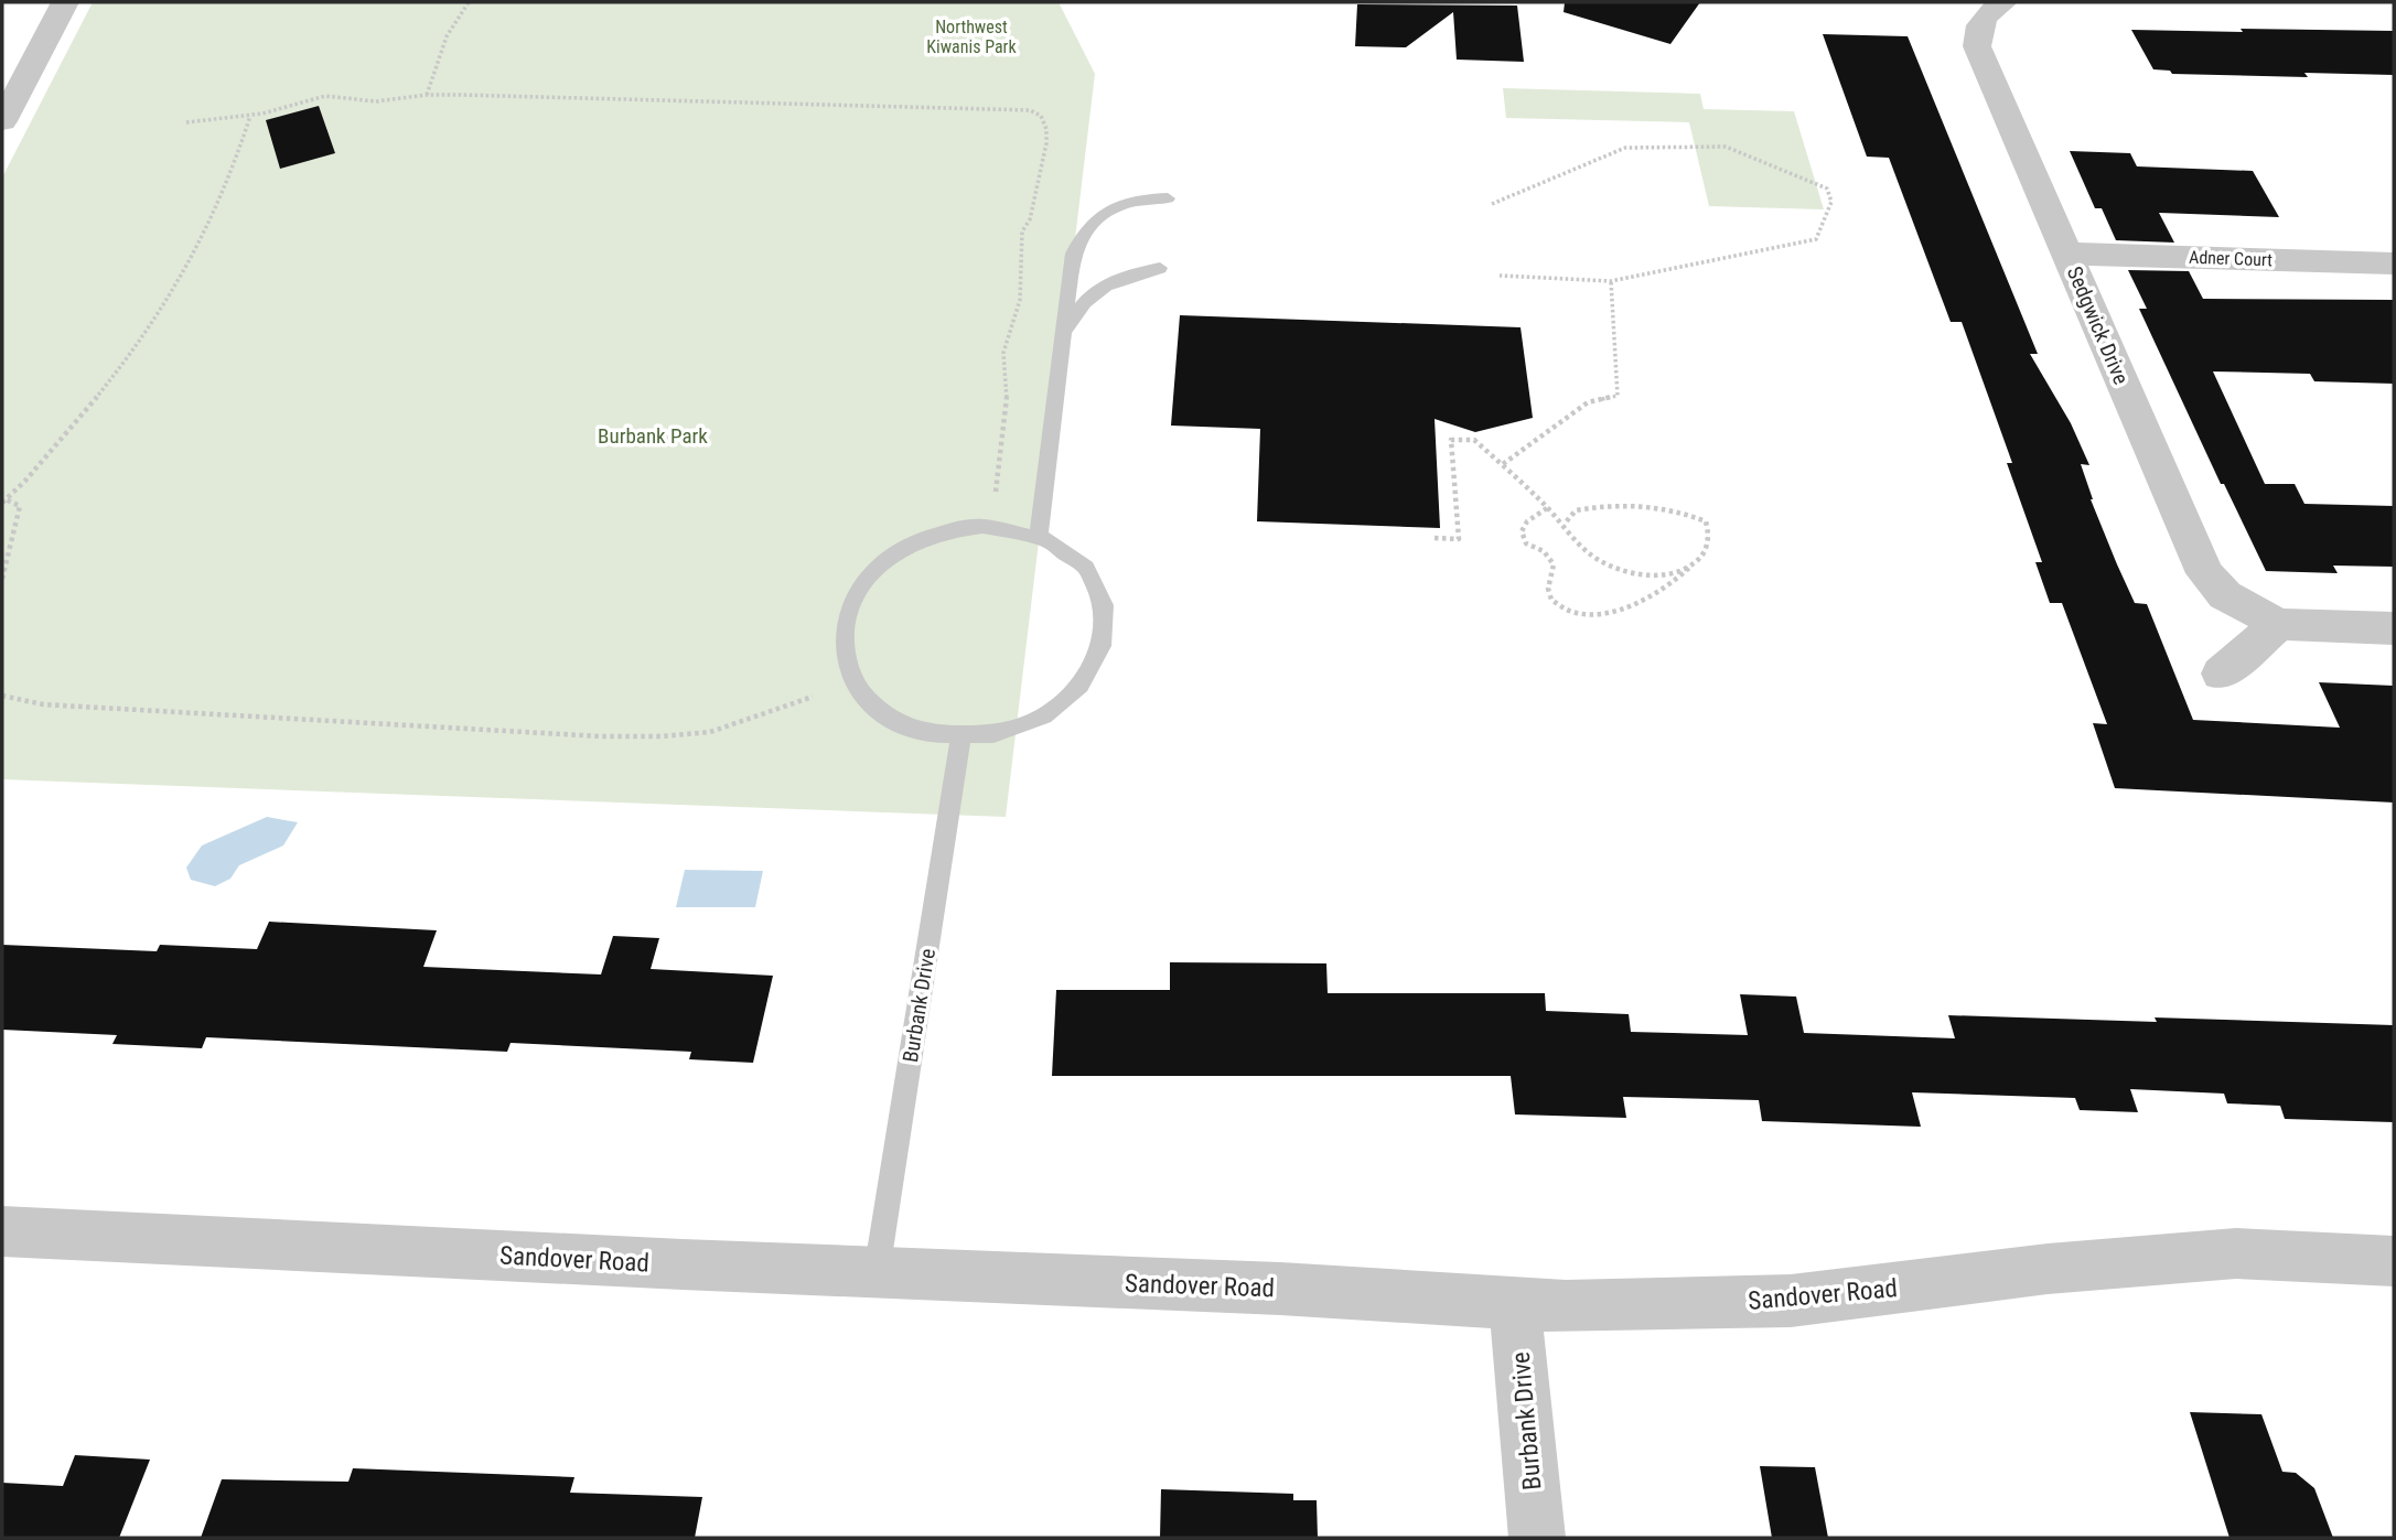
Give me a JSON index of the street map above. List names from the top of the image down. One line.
{"streets":{"street":["Adner Court","Sedgwick Drive","Burbank Drive","Sandover Road"]},"crossings":[["Adner Court","Sedgwick Drive"],["Burbank Drive","Sandover Road"]],"parks":["Northwest Kiwanis Park","Burbank Park"]}
